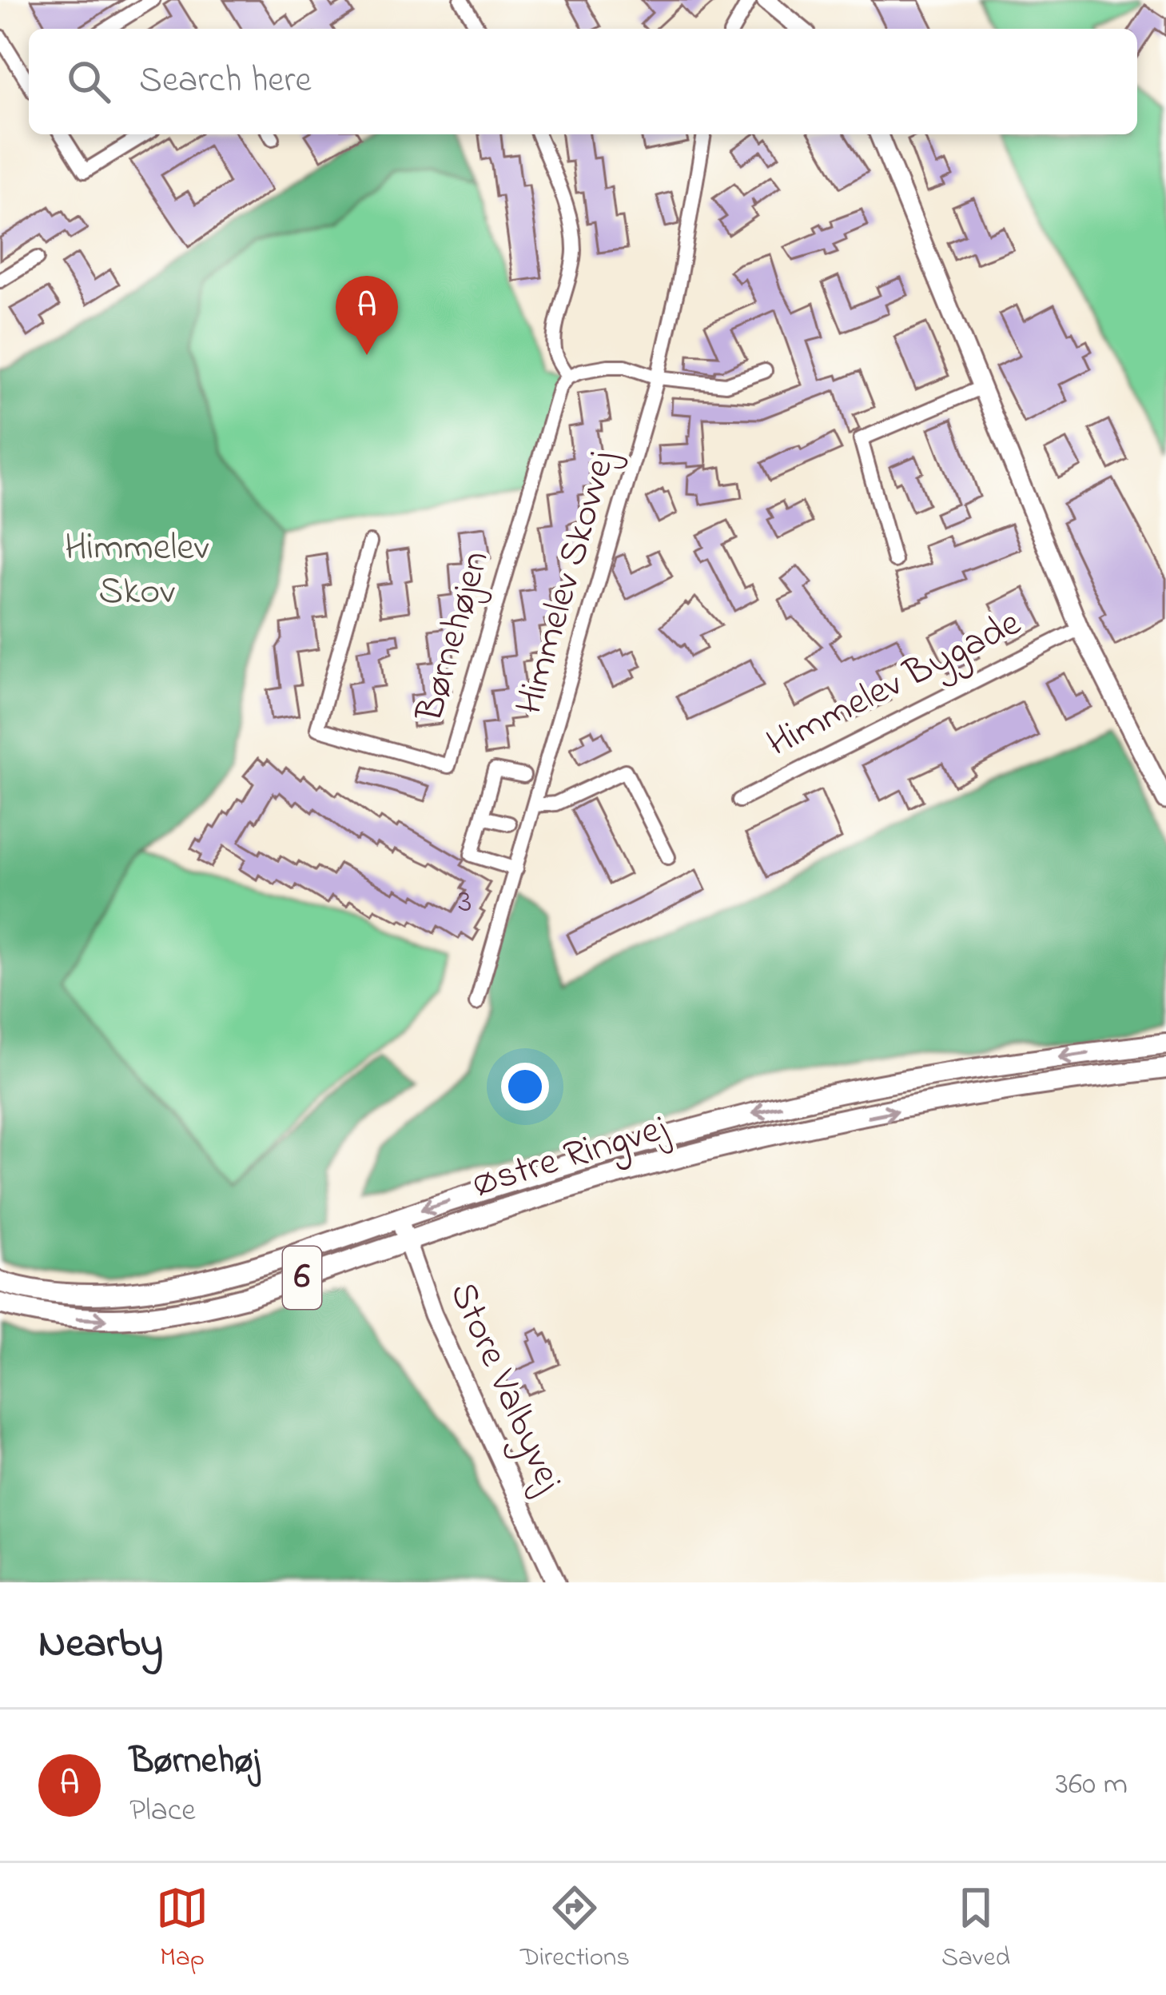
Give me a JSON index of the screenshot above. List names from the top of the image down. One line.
{"streets":{"main road":["Østre Ringvej","6"],"street":["Himmelev Skovvej","Børnehøjen","Himmelev Bygade","Store Valbyvej"]},"crossings":[["Østre Ringvej","Store Valbyvej"]],"parks":["Himmelev Skov"],"house_numbers":["3"],"page":{"search":"Search here","pins":"A","heading":"Nearby","list":[{"mark":"A","name":"Børnehøj","note":"Place","value":"360 m"}],"nav":["Map","Directions","Saved"]}}
